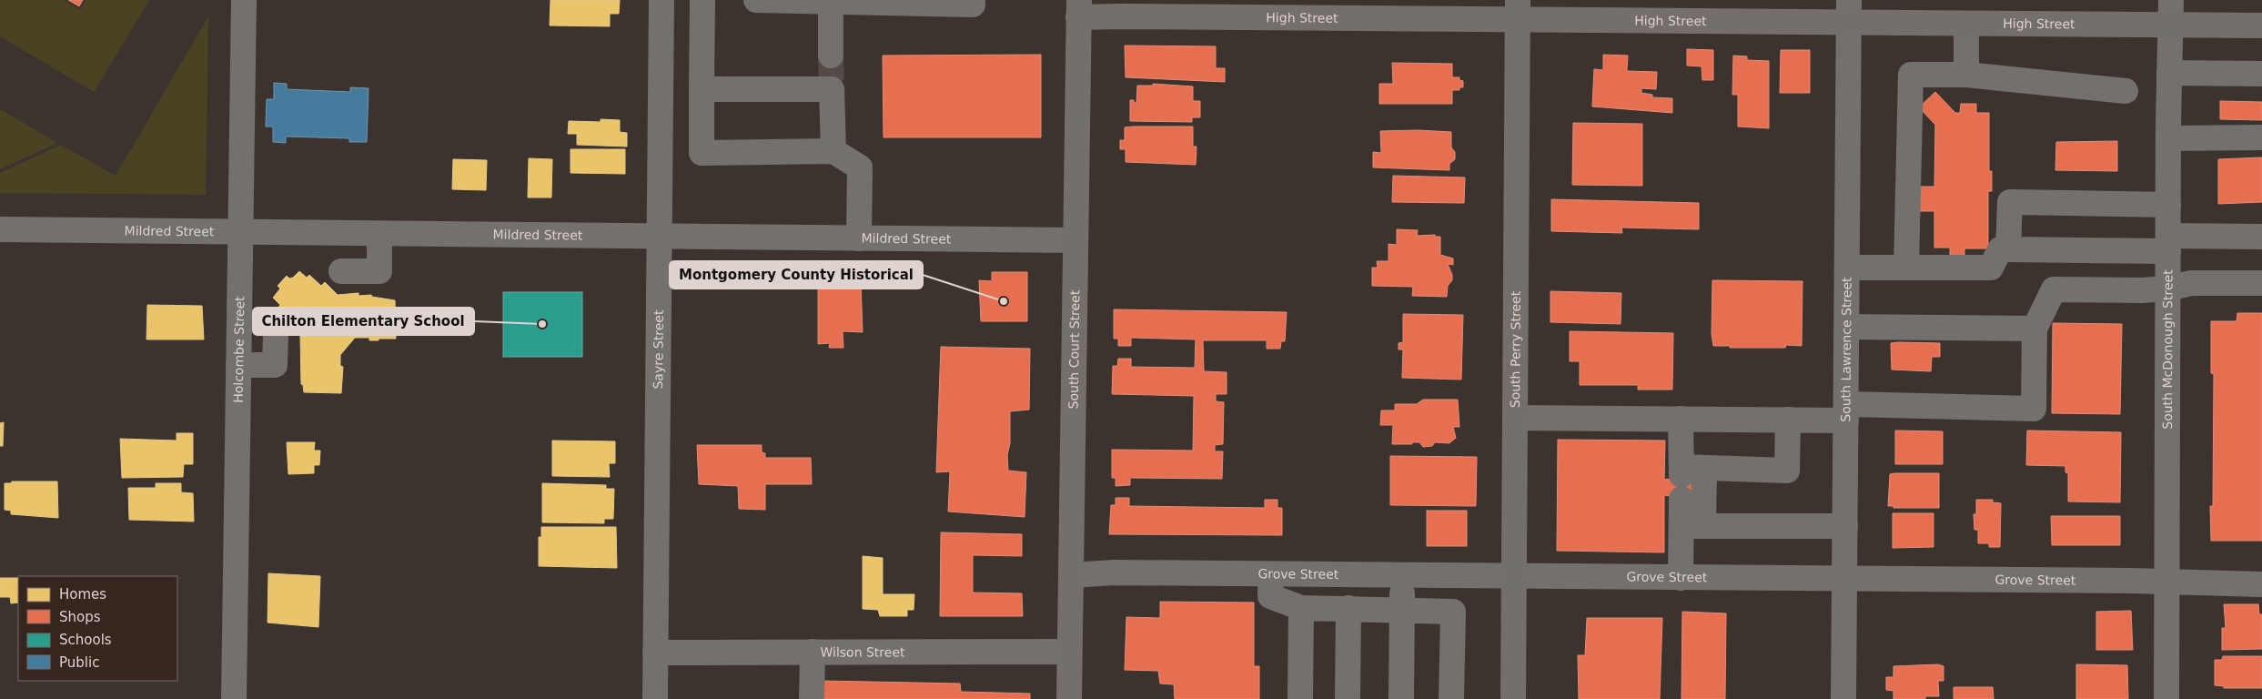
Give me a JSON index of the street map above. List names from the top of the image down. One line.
{"streets":{"main road":["High Street","South Court Street","South Perry Street"],"street":["Mildred Street","Holcombe Street","Sayre Street","South Lawrence Street","South McDonough Street","Grove Street","Wilson Street"]},"crossings":[["High Street","South Court Street"],["High Street","South Perry Street"],["High Street","South Lawrence Street"],["High Street","South McDonough Street"],["Mildred Street","Holcombe Street"],["Mildred Street","Sayre Street"],["Mildred Street","South Court Street"],["Sayre Street","Wilson Street"],["South Court Street","Grove Street"],["South Court Street","Wilson Street"],["South Perry Street","Grove Street"],["South Lawrence Street","Grove Street"],["South McDonough Street","Grove Street"]],"places":["Montgomery County Historical","Chilton Elementary School"],"legend":["Homes","Shops","Schools","Public"]}
